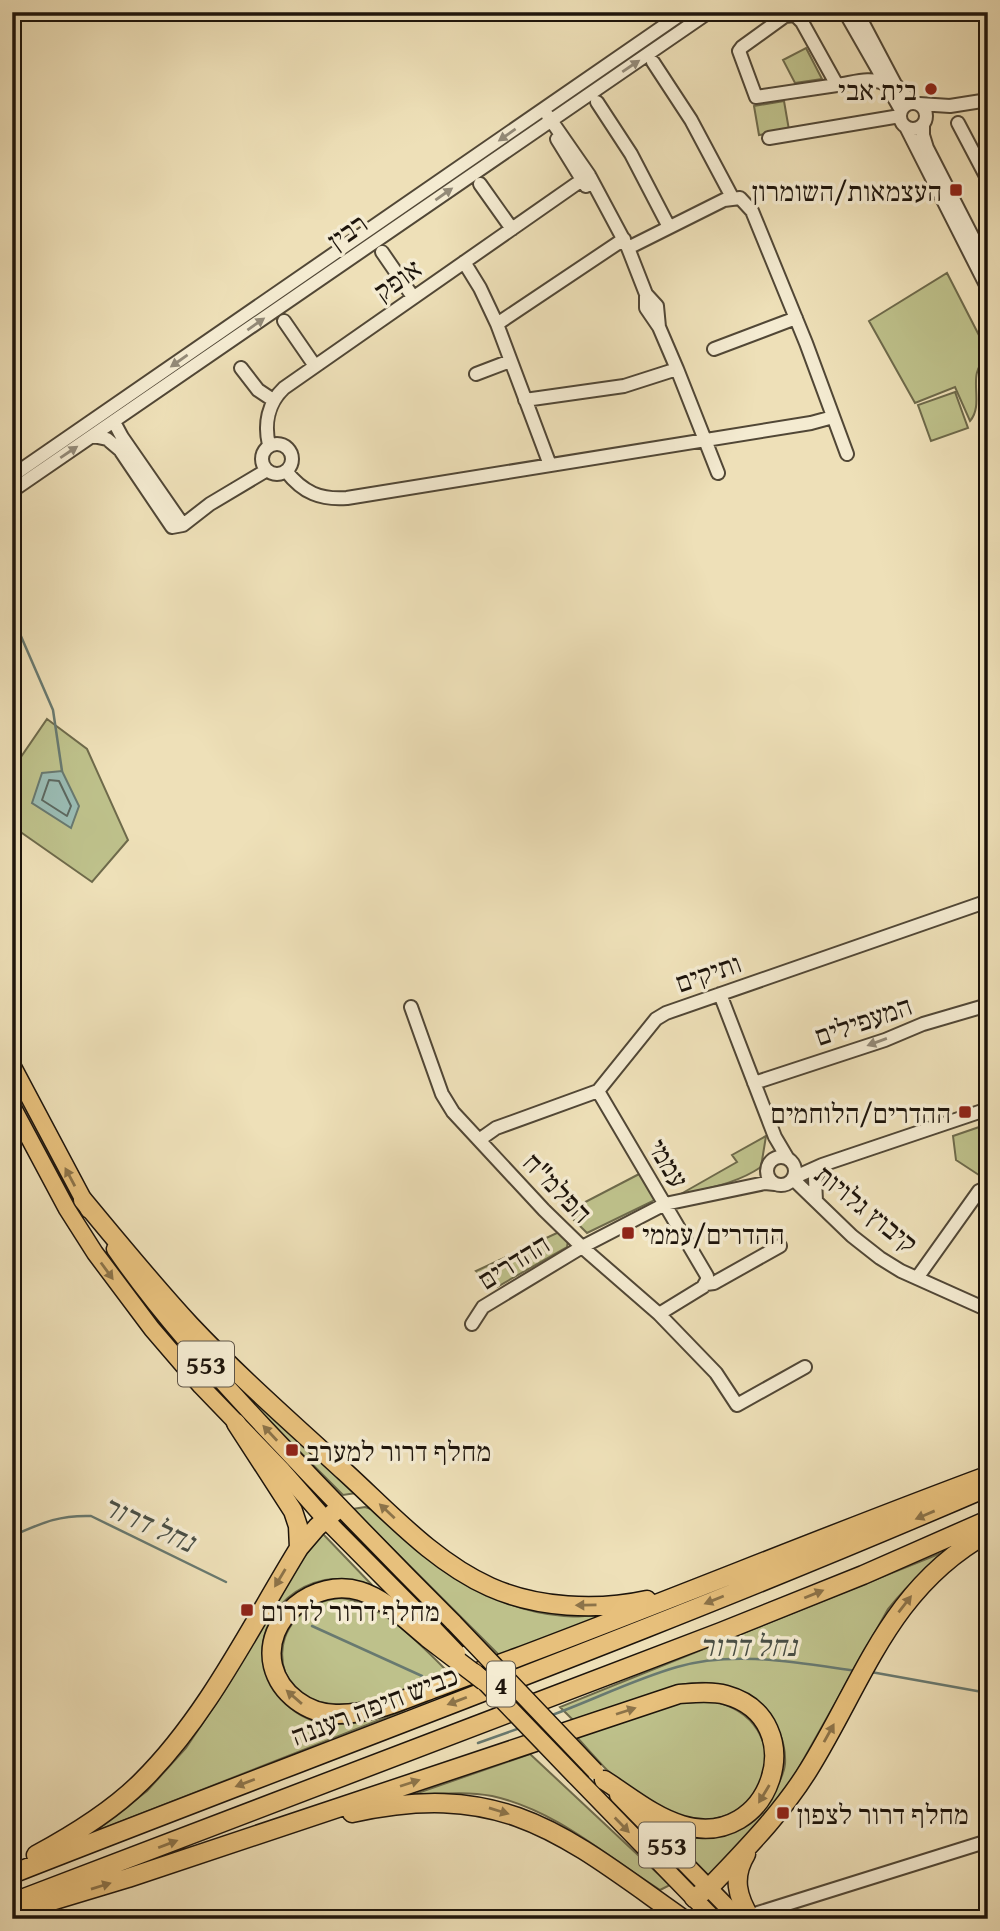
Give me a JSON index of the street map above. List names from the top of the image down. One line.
{"streets":{"highway":["4","כביש חיפה רעננה"],"main road":["553"],"street":["רבין","אופק","ותיקים","המעפילים","עממי","הפלמ\"ח","קיבוץ גלויות","ההדרים"]},"crossings":[["ותיקים","עממי"],["ותיקים","קיבוץ גלויות"],["המעפילים","קיבוץ גלויות"],["עממי","ההדרים"],["הפלמ\"ח","ההדרים"],["קיבוץ גלויות","ההדרים"]],"water":["נחל דרור"],"places":{"other":["בית אבי"],"transit":["העצמאות/השומרון","ההדרים/הלוחמים","ההדרים/עממי","מחלף דרור למערב","מחלף דרור לדרום","מחלף דרור לצפון"]}}
